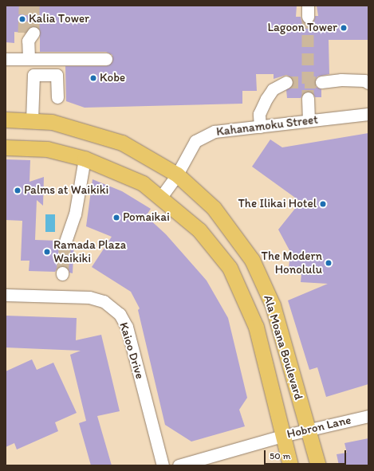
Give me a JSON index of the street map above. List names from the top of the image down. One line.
{"streets":{"main road":["Ala Moana Boulevard"],"street":["Kahanamoku Street","Kaioo Drive","Hobron Lane"]},"crossings":[["Kahanamoku Street","Ala Moana Boulevard"],["Ala Moana Boulevard","Hobron Lane"]],"places":["Kalia Tower","Lagoon Tower","Kobe","Palms at Waikiki","The Ilikai Hotel","Pomaikai","Ramada Plaza Waikiki","The Modern Honolulu"],"scale_bar":"50 m"}
